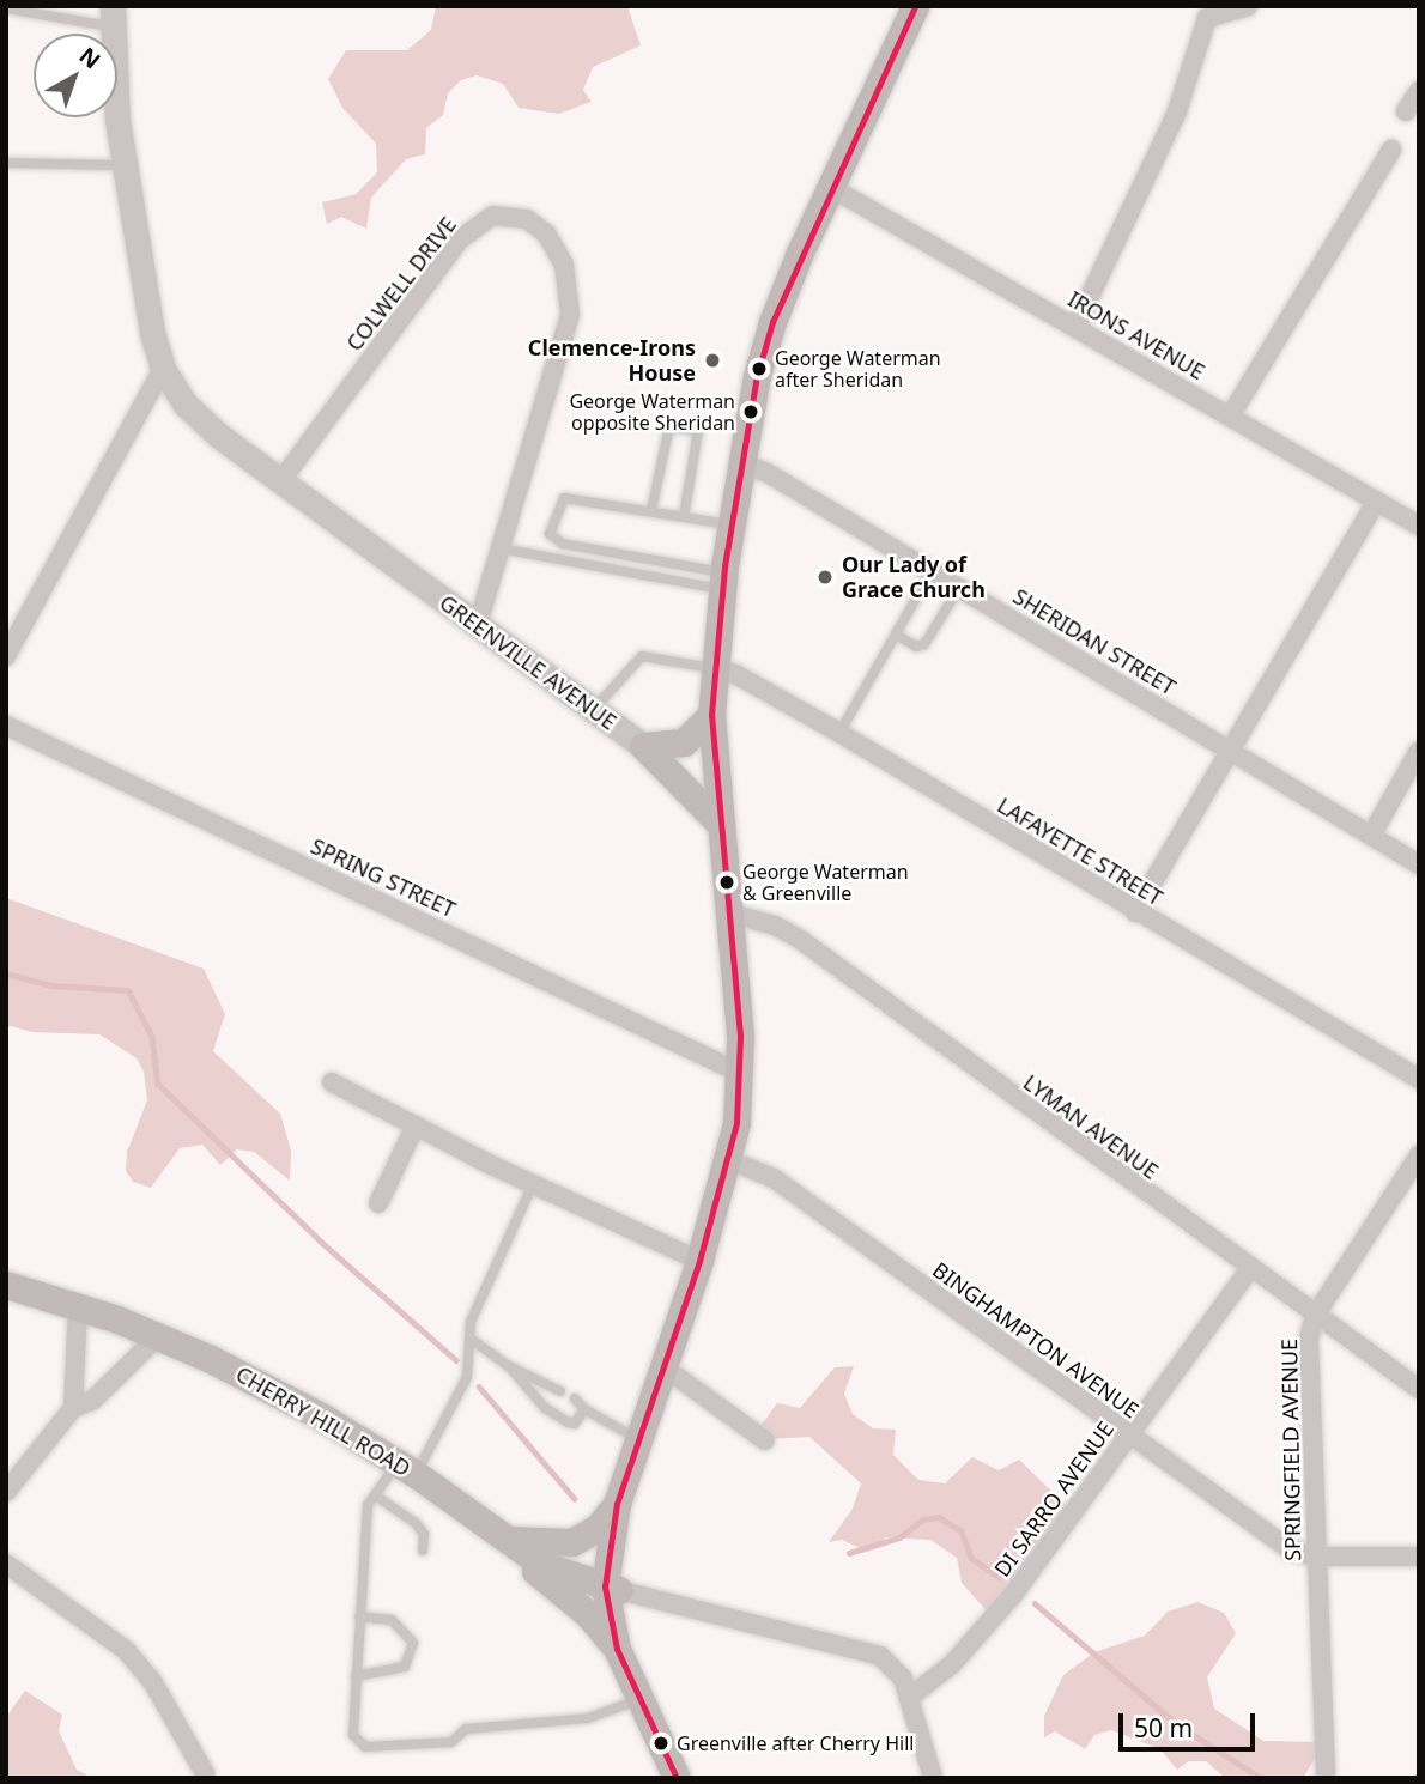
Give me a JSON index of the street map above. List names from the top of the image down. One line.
{"streets":{"main road":["CHERRY HILL ROAD"],"street":["COLWELL DRIVE","IRONS AVENUE","SHERIDAN STREET","GREENVILLE AVENUE","LAFAYETTE STREET","SPRING STREET","LYMAN AVENUE","BINGHAMPTON AVENUE","SPRINGFIELD AVENUE","DI SARRO AVENUE"]},"crossings":[["COLWELL DRIVE","GREENVILLE AVENUE"],["LYMAN AVENUE","SPRINGFIELD AVENUE"],["LYMAN AVENUE","DI SARRO AVENUE"],["BINGHAMPTON AVENUE","SPRINGFIELD AVENUE"],["BINGHAMPTON AVENUE","DI SARRO AVENUE"]],"places":["Clemence-Irons House","George Waterman after Sheridan","George Waterman opposite Sheridan","Our Lady of Grace Church","George Waterman & Greenville","Greenville after Cherry Hill"],"scale_bar":"50 m","north":"top right"}
